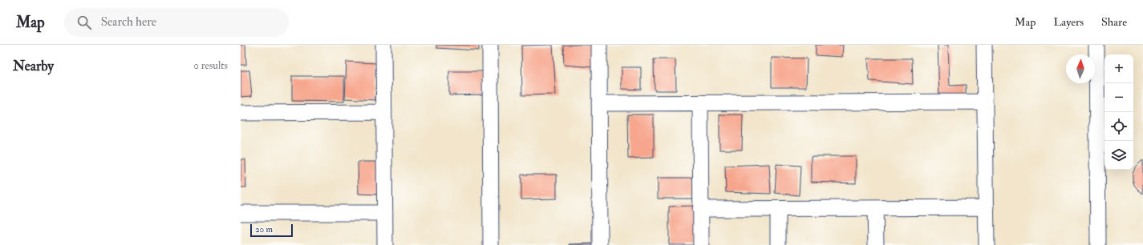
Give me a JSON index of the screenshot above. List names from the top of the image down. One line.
{"scale_bar":"20 m","north":"top","page":{"header":"Map","search":"Search here","nav":["Map","Layers","Share"],"heading":["Nearby","0 results"],"map_buttons":["+","−"],"scale":"20 m"}}
